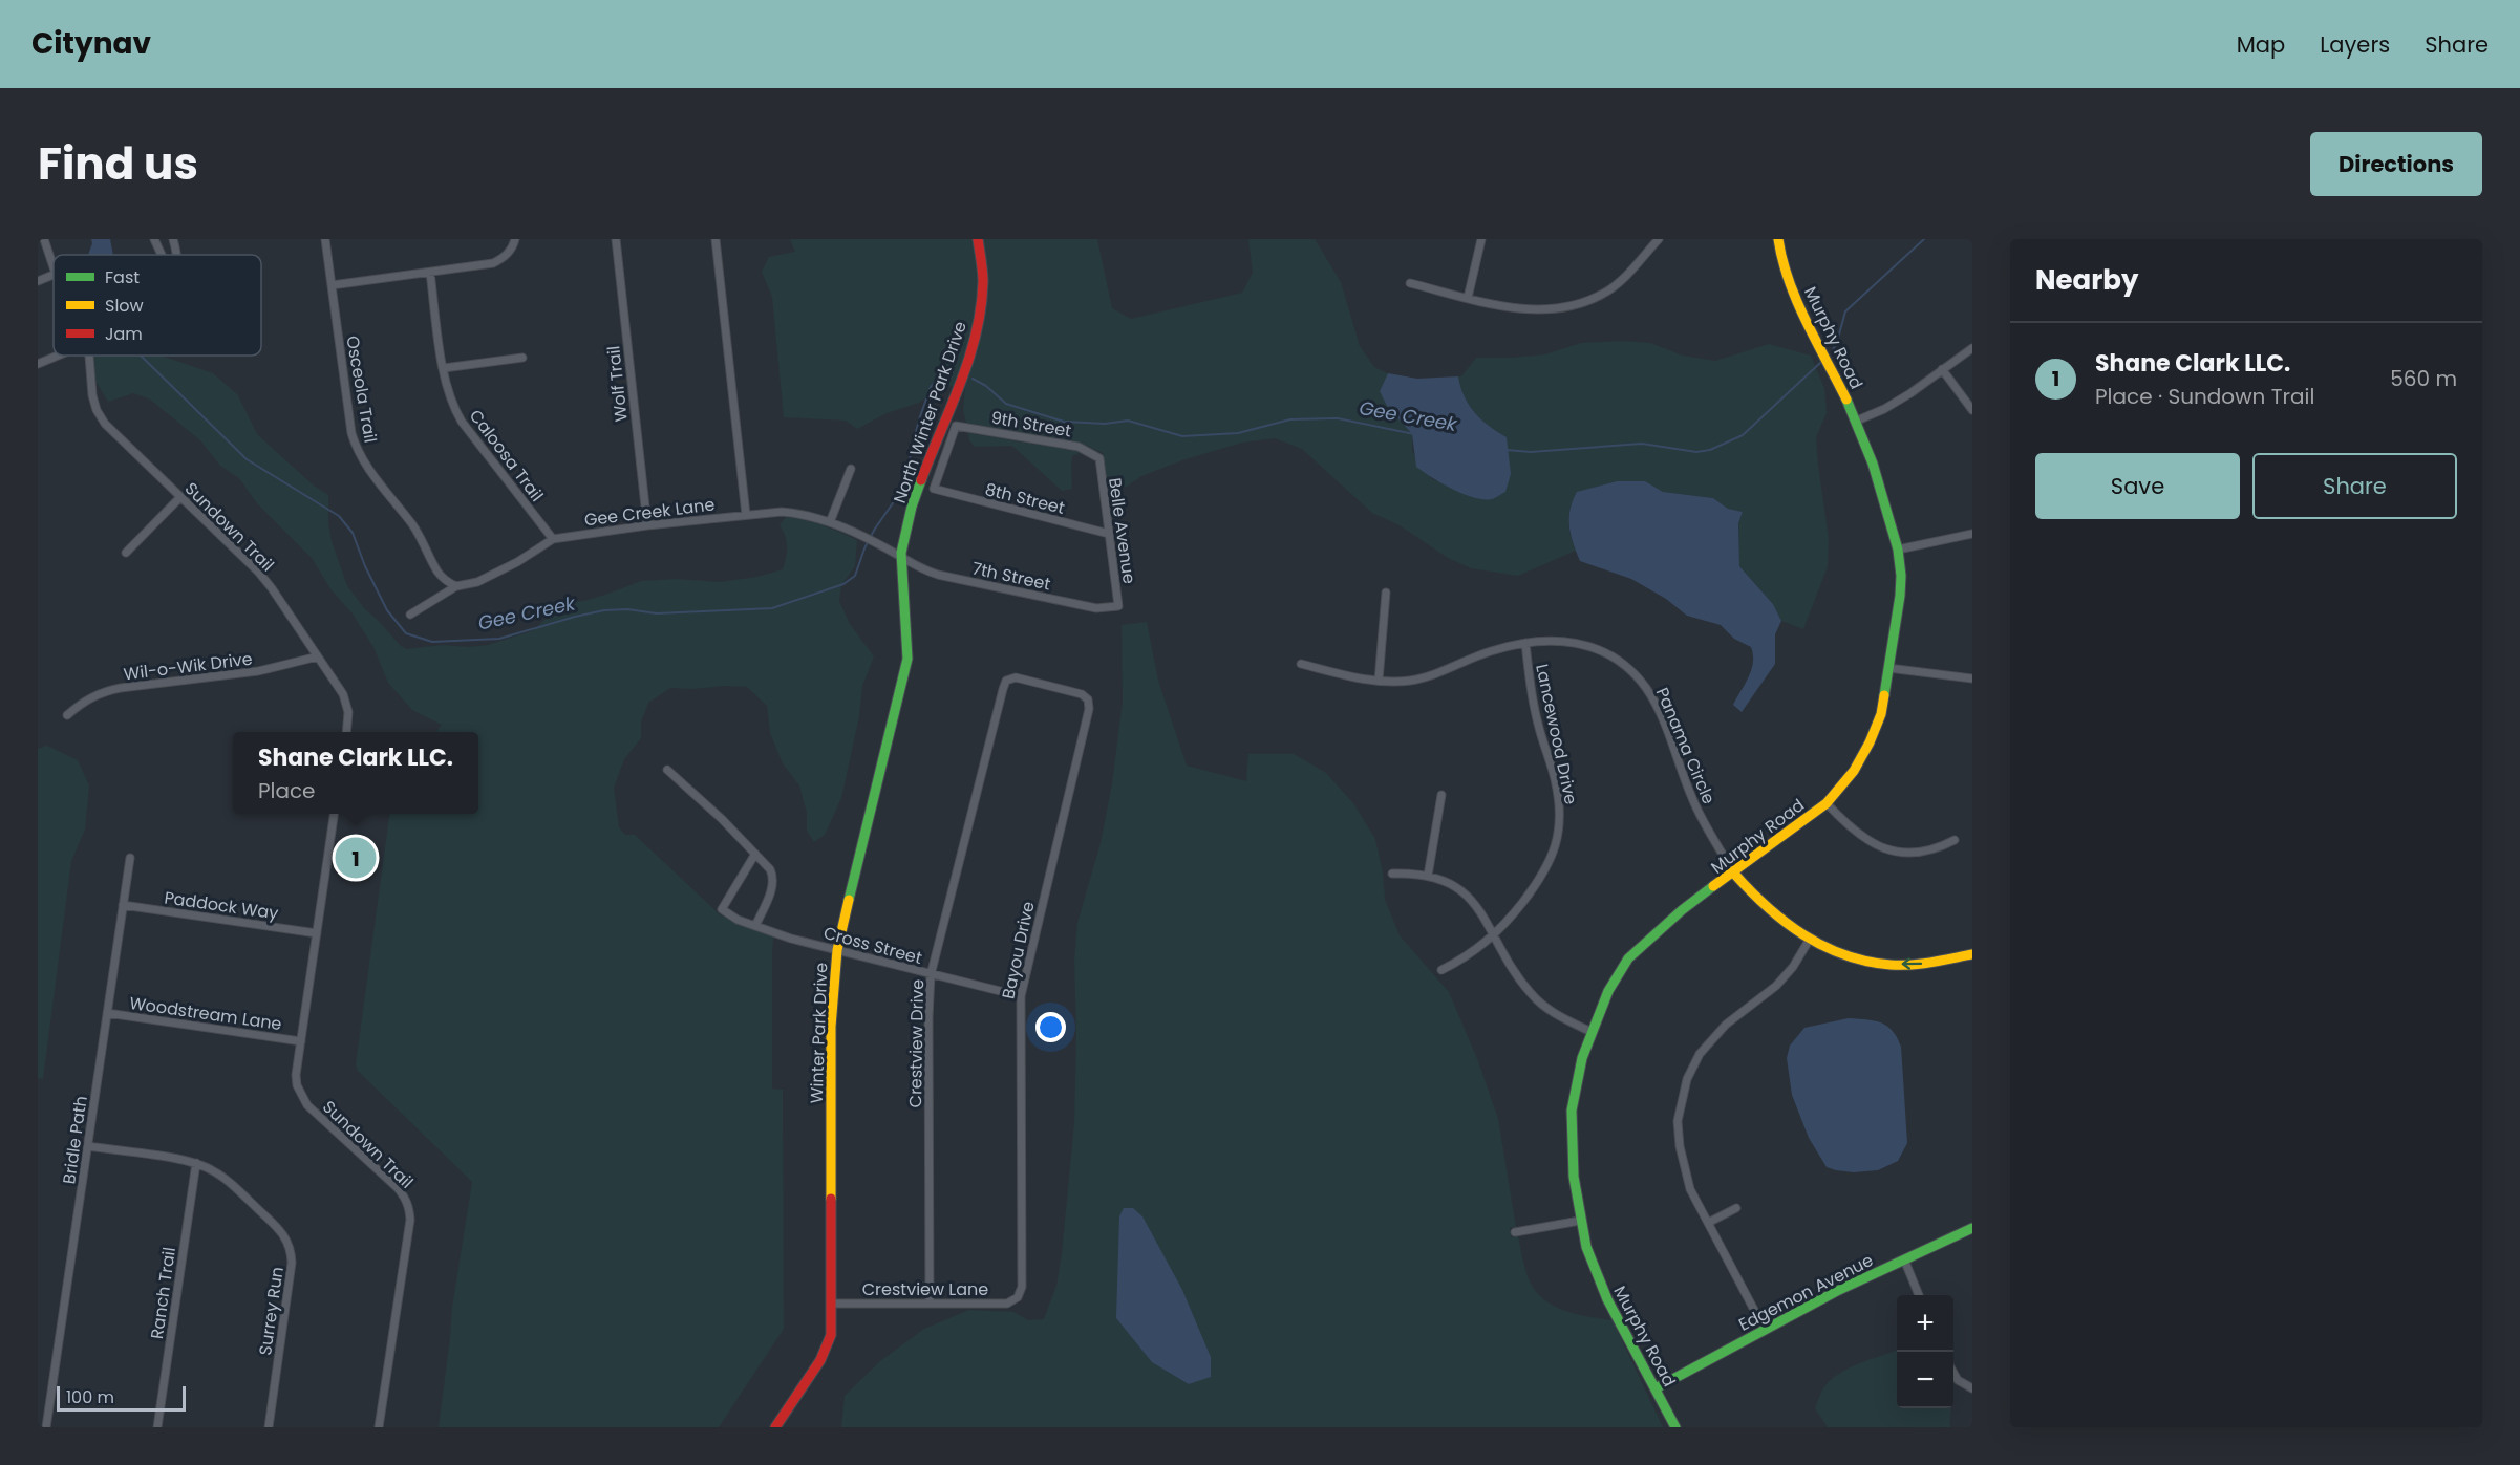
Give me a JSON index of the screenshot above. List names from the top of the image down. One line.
{"streets":{"street":["Murphy Road","Wolf Trail","Osceola Trail","North Winter Park Drive","9th Street","Caloosa Trail","8th Street","Gee Creek Lane","Sundown Trail","Belle Avenue","7th Street","Wil-o-Wik Drive","Lancewood Drive","Panama Circle","Paddock Way","Cross Street","Bayou Drive","Woodstream Lane","Winter Park Drive","Crestview Drive","Bridle Path","Crestview Lane","Edgemon Avenue","Ranch Trail","Surrey Run"]},"crossings":[["Murphy Road","Panama Circle"],["Murphy Road","Edgemon Avenue"],["Wolf Trail","Gee Creek Lane"],["Osceola Trail","Gee Creek Lane"],["North Winter Park Drive","Gee Creek Lane"],["North Winter Park Drive","7th Street"],["North Winter Park Drive","Winter Park Drive"],["9th Street","8th Street"],["9th Street","Belle Avenue"],["Caloosa Trail","Gee Creek Lane"],["8th Street","Belle Avenue"],["Gee Creek Lane","7th Street"],["Gee Creek Lane","Winter Park Drive"],["Sundown Trail","Wil-o-Wik Drive"],["Sundown Trail","Paddock Way"],["Sundown Trail","Woodstream Lane"],["Belle Avenue","7th Street"],["7th Street","Winter Park Drive"],["Lancewood Drive","Panama Circle"],["Paddock Way","Bridle Path"],["Cross Street","Bayou Drive"],["Cross Street","Winter Park Drive"],["Cross Street","Crestview Drive"],["Bayou Drive","Crestview Drive"],["Bayou Drive","Crestview Lane"],["Woodstream Lane","Bridle Path"],["Winter Park Drive","Crestview Lane"],["Crestview Drive","Crestview Lane"],["Bridle Path","Surrey Run"],["Ranch Trail","Surrey Run"]],"water":["Gee Creek"],"legend":["Fast","Slow","Jam"],"scale_bar":"100 m","page":{"header":"Citynav","nav":["Map","Layers","Share"],"title":"Find us","buttons":["Directions",["Save","Share"]],"heading":"Nearby","list":[{"mark":"1","name":"Shane Clark LLC.","note":"Place · Sundown Trail","value":"560 m"}],"popup":["Shane Clark LLC.","Place"],"pins":"1","map_buttons":["+","−"],"scale":"100 m"}}
